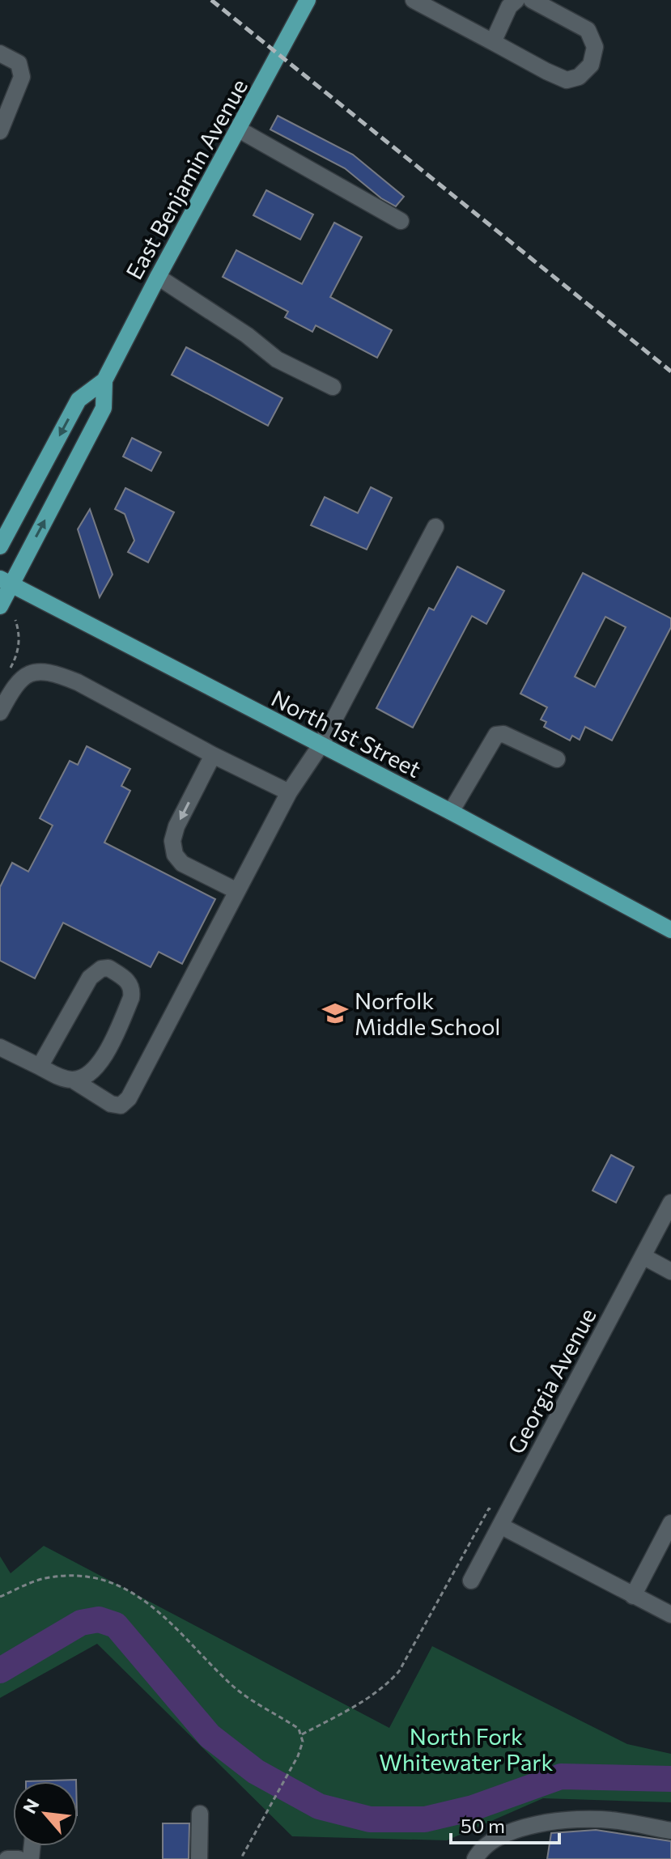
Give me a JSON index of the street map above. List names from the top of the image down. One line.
{"streets":{"main road":["East Benjamin Avenue","North 1st Street"],"street":["Georgia Avenue"]},"crossings":[["East Benjamin Avenue","North 1st Street"]],"parks":["North Fork Whitewater Park"],"places":{"school or university":["Norfolk Middle School"]},"scale_bar":"50 m","north":"top left"}
